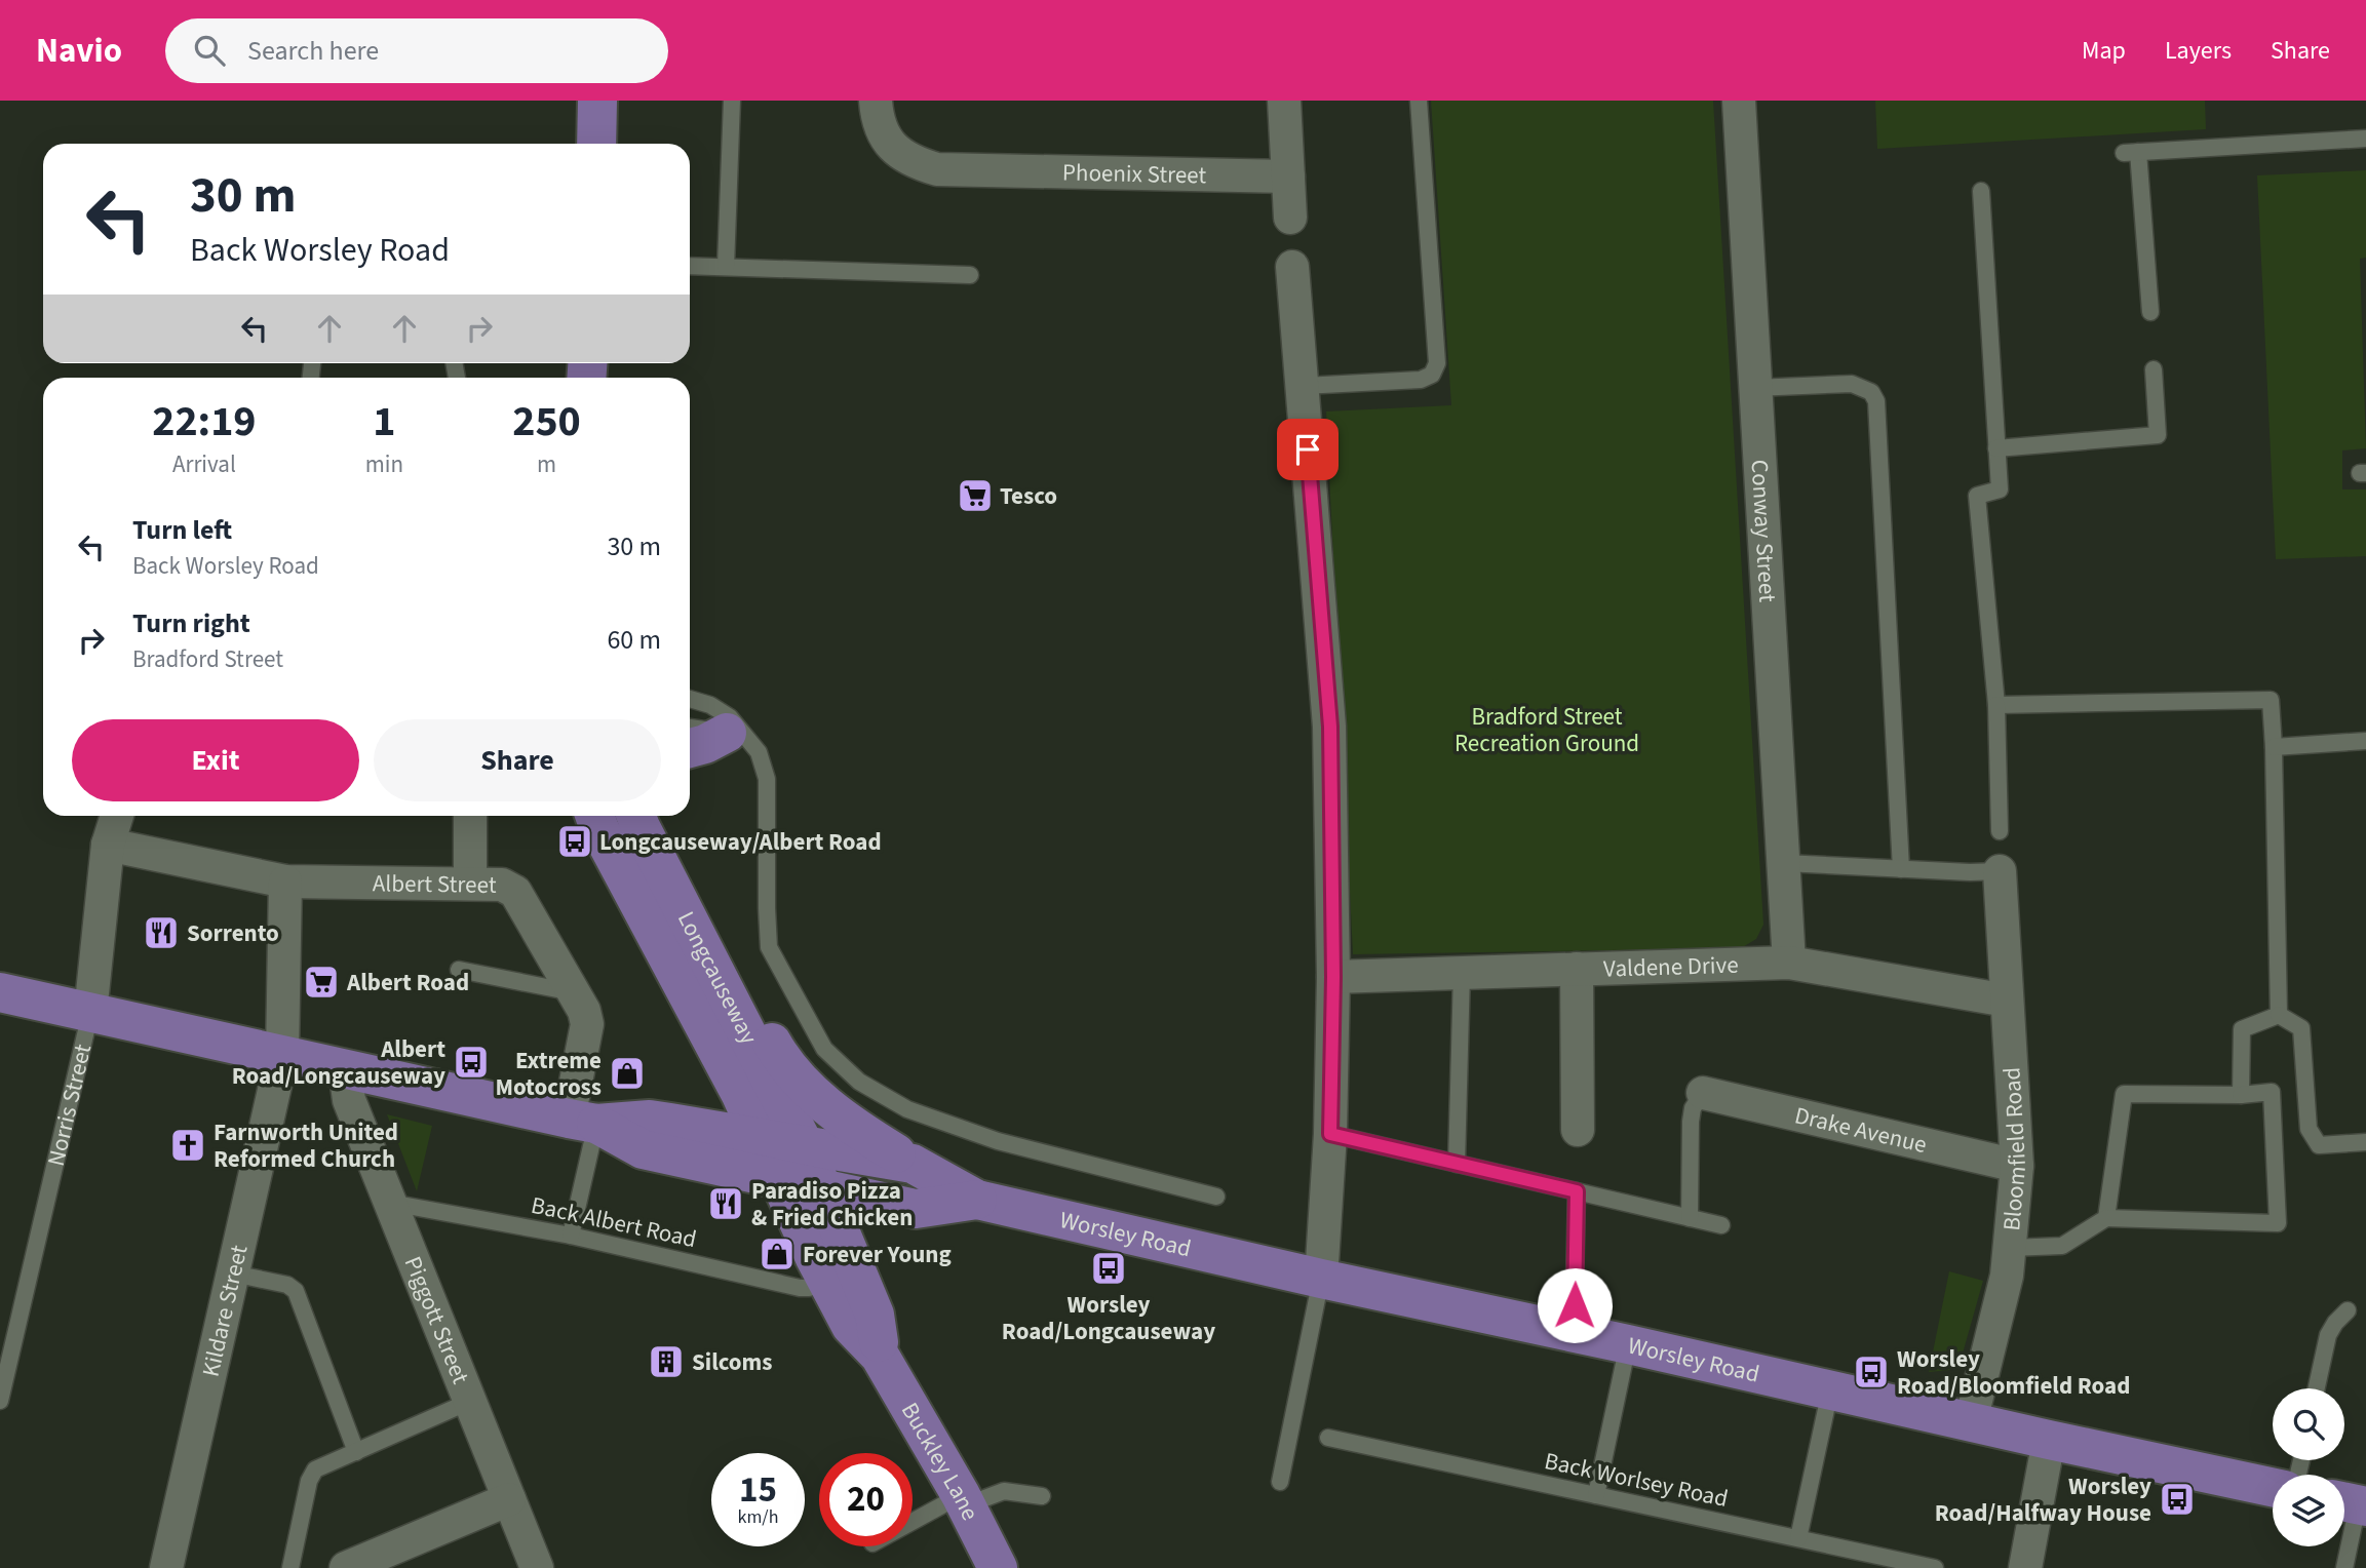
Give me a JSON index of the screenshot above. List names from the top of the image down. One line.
{"streets":{"main road":["Longcauseway","Worsley Road","Buckley Lane"],"street":["Phoenix Street","Conway Street","Albert Street","Valdene Drive","Norris Street","Drake Avenue","Bloomfield Road","Kildare Street","Piggott Street"],"lane":["Back Albert Road","Back Worlsey Road"]},"crossings":[["Conway Street","Valdene Drive"],["Albert Street","Norris Street"],["Albert Street","Kildare Street"],["Valdene Drive","Bloomfield Road"],["Longcauseway","Worsley Road"],["Longcauseway","Buckley Lane"],["Drake Avenue","Bloomfield Road"],["Bloomfield Road","Worsley Road"],["Back Albert Road","Piggott Street"],["Back Albert Road","Buckley Lane"],["Worsley Road","Buckley Lane"]],"parks":["Bradford Street Recreation Ground"],"places":{"supermarket":["Tesco","Albert Road"],"bus stop":["Longcauseway/Albert Road","Albert Road/Longcauseway","Worsley Road/Longcauseway","Worsley Road/Bloomfield Road","Worsley Road/Halfway House"],"restaurant":["Sorrento","Paradiso Pizza & Fried Chicken"],"shop":["Extreme Motocross","Forever Young"],"church":["Farnworth United Reformed Church"],"building":["Silcoms"]},"page":{"header":"Navio","search":"Search here","nav":["Map","Layers","Share"],"turn":["30 m","Back Worsley Road"],"eta":["22:19","Arrival","1","min","250","m"],"list":[{"name":"Turn left","note":"Back Worsley Road","value":"30 m"},{"name":"Turn right","note":"Bradford Street","value":"60 m"}],"buttons":["Exit","Share"],"speed":"15 km/h","limit":"20"}}
